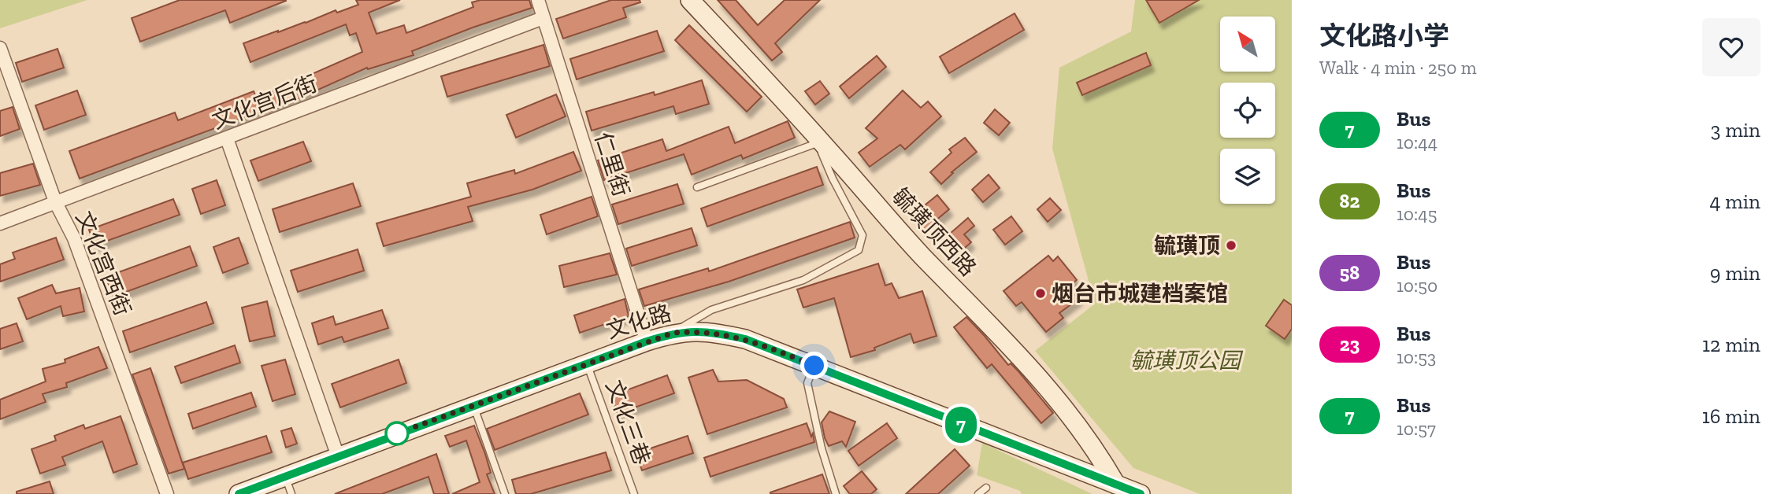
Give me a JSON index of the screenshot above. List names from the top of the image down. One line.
{"streets":{"main road":["毓璜顶西路","文化路"],"street":["文化宫后街","仁里街","文化宫西街"],"lane":["文化三巷"]},"crossings":[["文化宫后街","仁里街"],["文化宫后街","文化宫西街"],["仁里街","文化路"],["毓璜顶西路","文化路"],["文化路","文化三巷"]],"parks":["毓璜顶公园"],"places":["毓璜顶","烟台市城建档案馆"],"lines":["bus line 7"],"north":"top left","page":{"on_map":"7","heading":["文化路小学","Walk · 4 min · 250 m"],"list":[{"mark":"7","name":"Bus","note":"10:44","value":"3 min"},{"mark":"82","name":"Bus","note":"10:45","value":"4 min"},{"mark":"58","name":"Bus","note":"10:50","value":"9 min"},{"mark":"23","name":"Bus","note":"10:53","value":"12 min"},{"mark":"7","name":"Bus","note":"10:57","value":"16 min"}]}}
